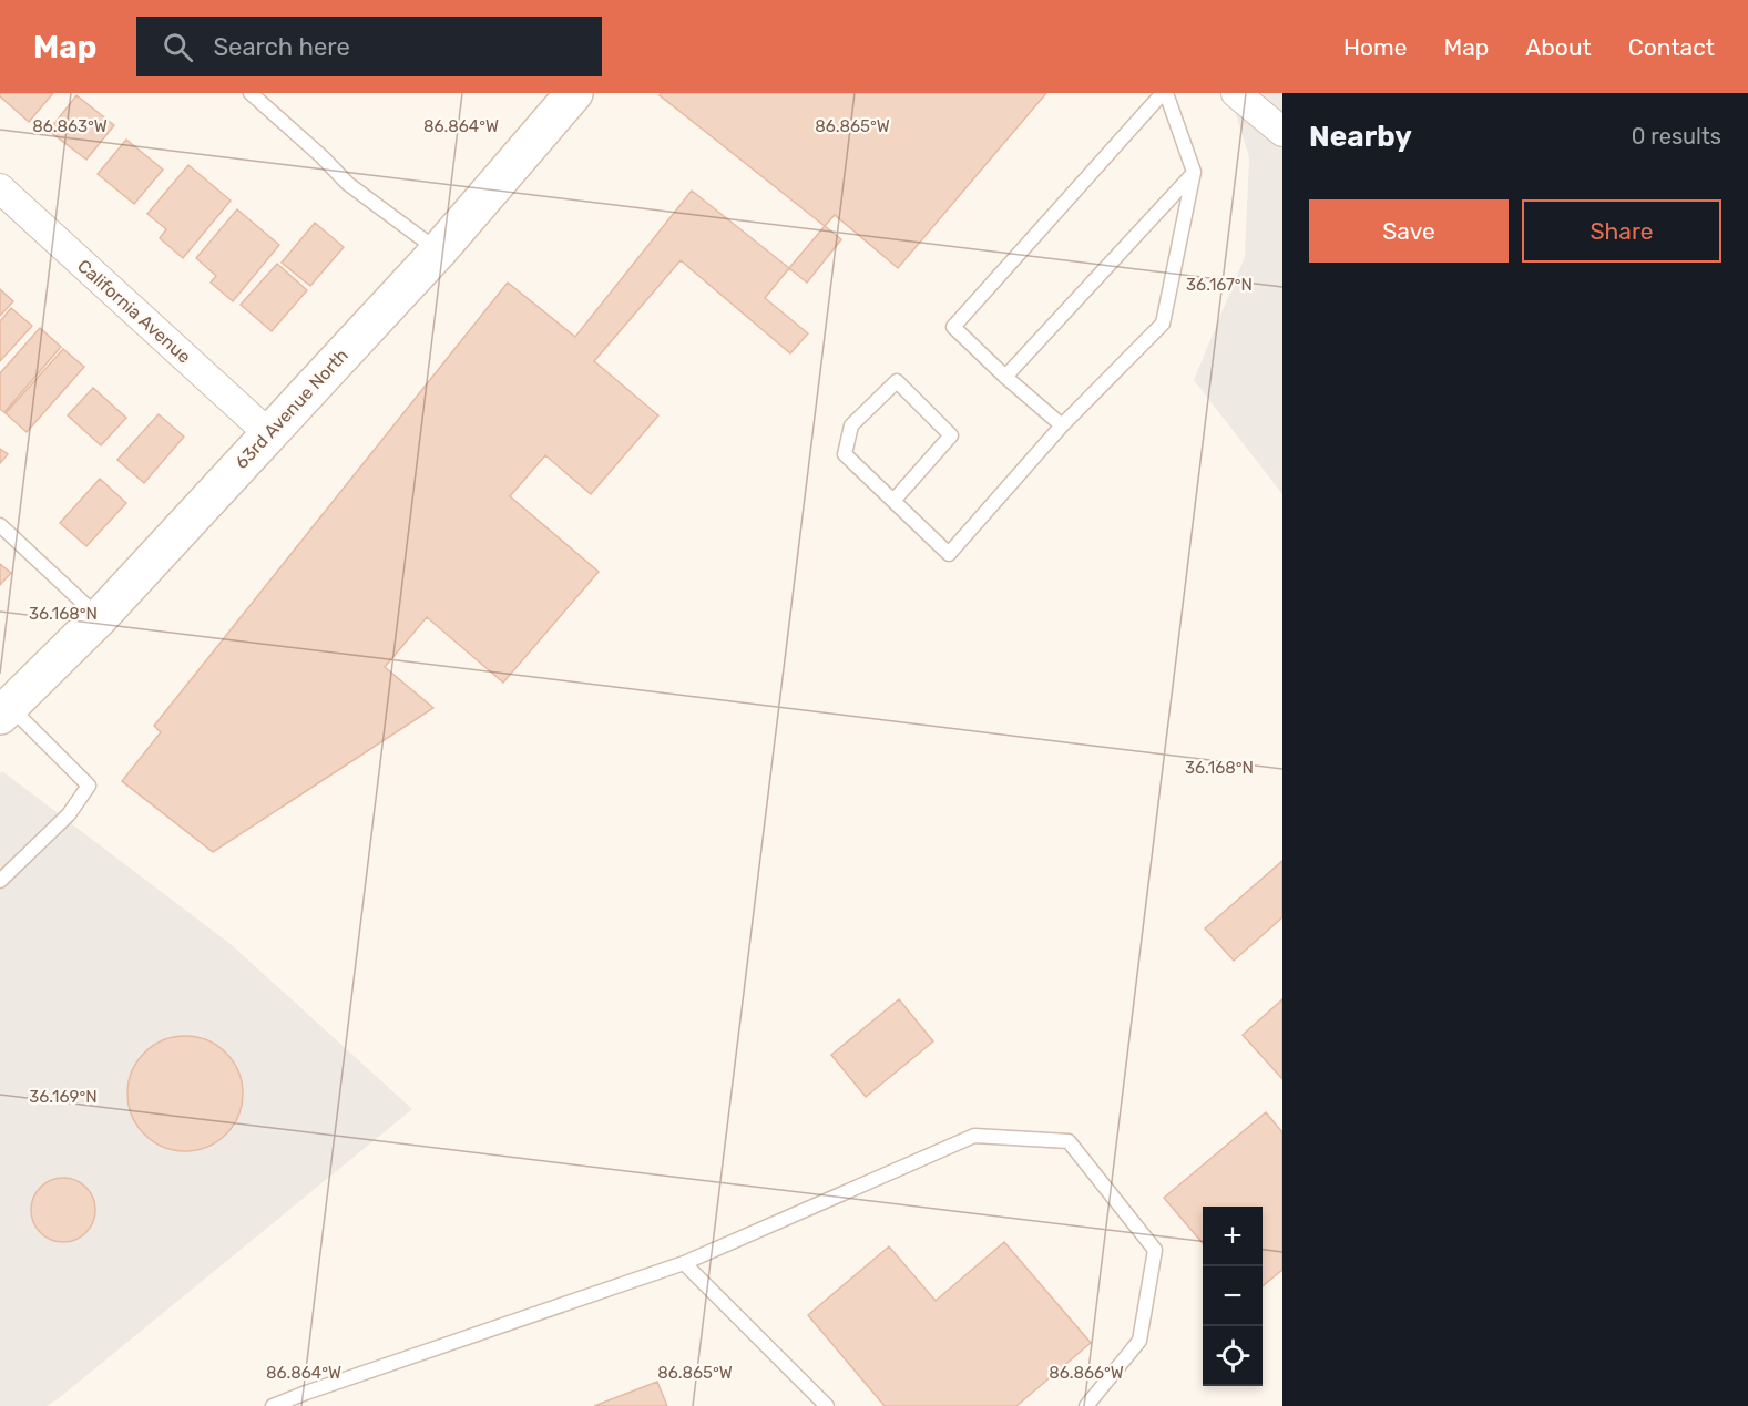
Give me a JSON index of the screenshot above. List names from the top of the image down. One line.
{"streets":{"street":["California Avenue","63rd Avenue North"]},"crossings":[["California Avenue","63rd Avenue North"]],"page":{"header":"Map","search":"Search here","nav":["Home","Map","About","Contact"],"heading":["Nearby","0 results"],"buttons":["Save","Share"],"map_buttons":["+","−"]},"coordinates":["86.863°W","86.864°W","86.865°W","36.167°N","36.168°N","36.169°N","86.866°W"]}
